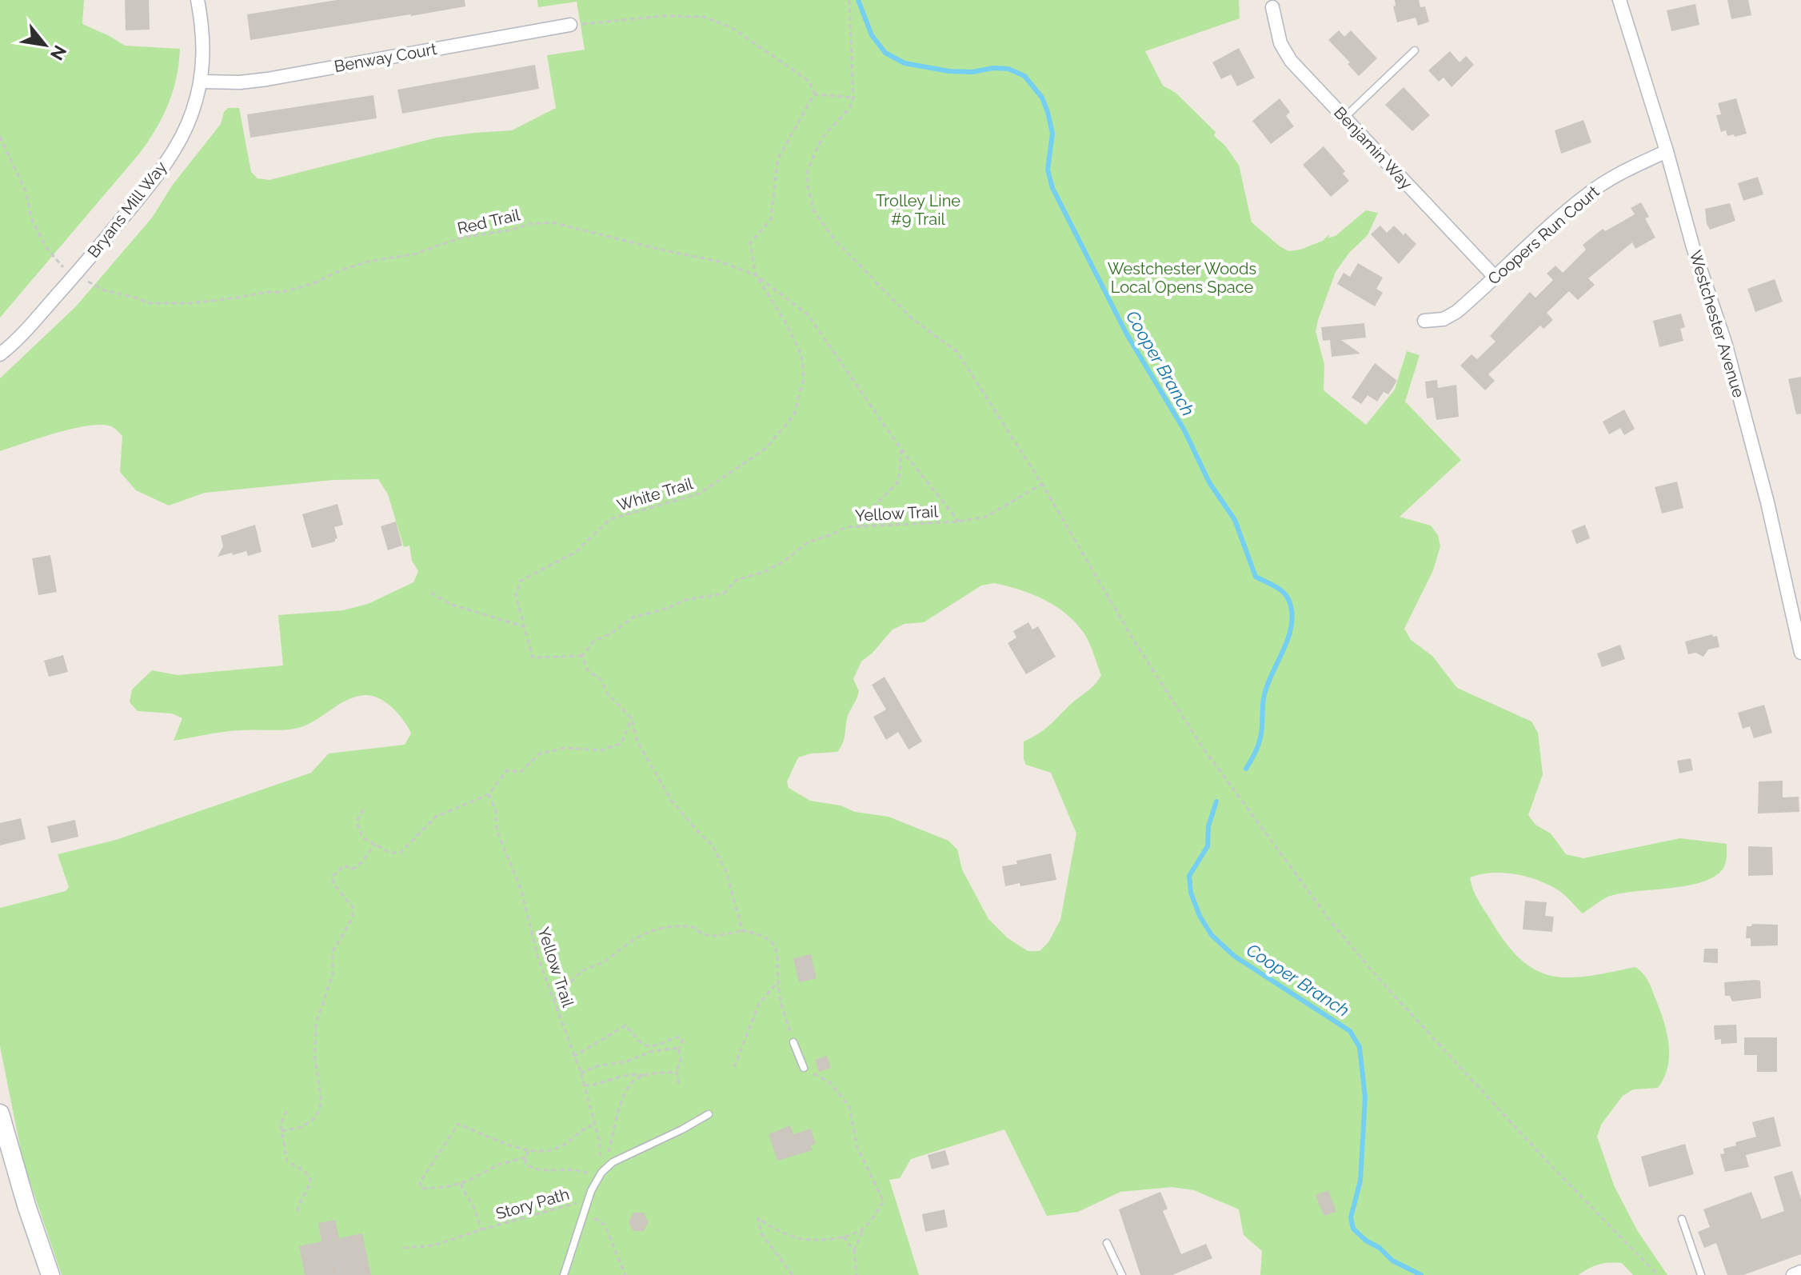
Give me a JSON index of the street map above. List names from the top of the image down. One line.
{"streets":{"street":["Benway Court","Benjamin Way","Bryans Mill Way","Coopers Run Court","Westchester Avenue"],"path":["Red Trail","White Trail","Yellow Trail","Story Path"]},"crossings":[["Benway Court","Bryans Mill Way"],["Benjamin Way","Coopers Run Court"],["Bryans Mill Way","Red Trail"],["Red Trail","White Trail"],["Red Trail","Yellow Trail"],["Coopers Run Court","Westchester Avenue"],["White Trail","Yellow Trail"]],"water":["Cooper Branch"],"parks":["Trolley Line #9 Trail","Westchester Woods Local Opens Space"],"north":"bottom right"}
